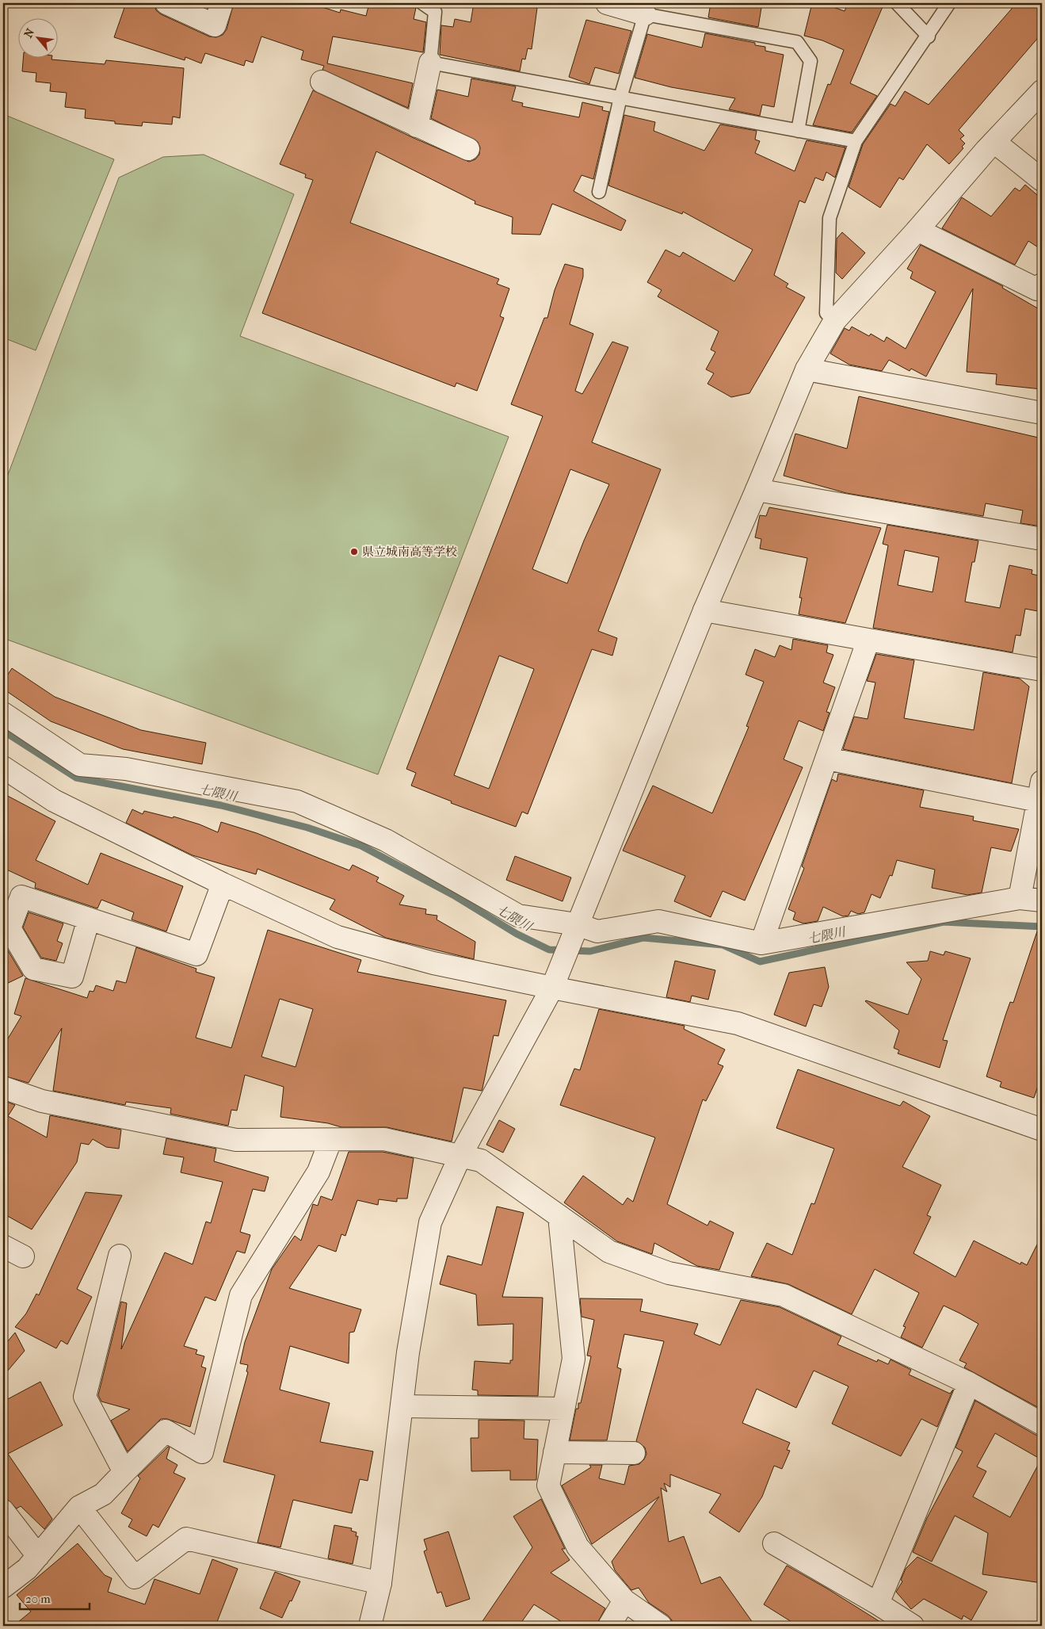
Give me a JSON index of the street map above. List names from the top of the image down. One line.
{"water":["七隈川"],"places":["県立城南高等学校"],"scale_bar":"20 m","north":"top left"}
